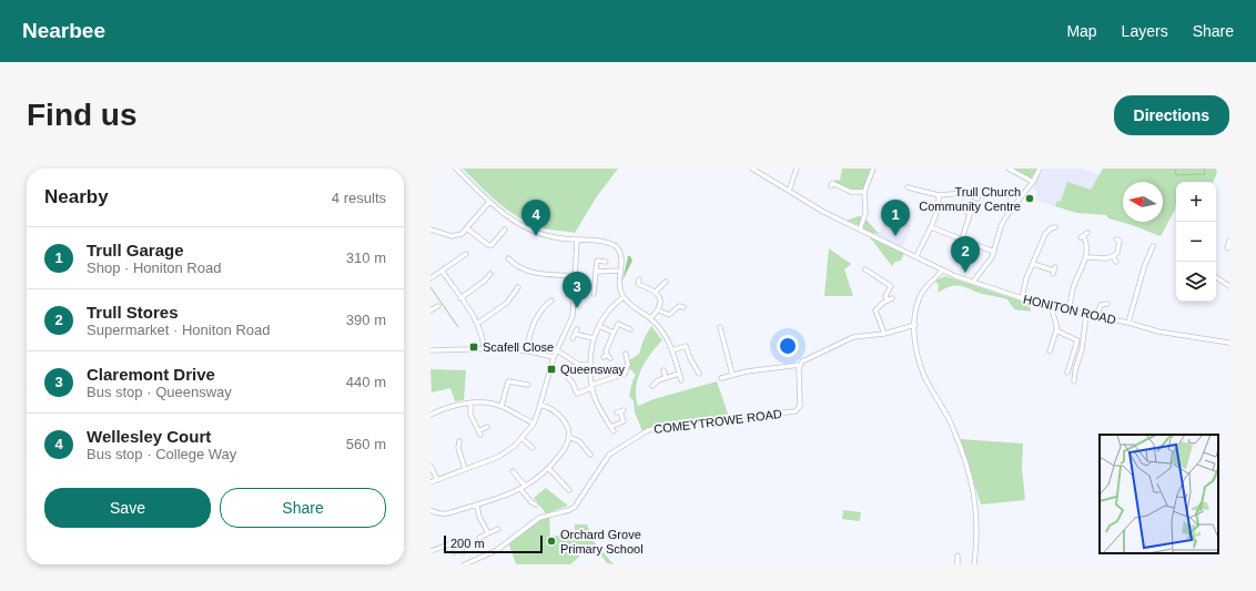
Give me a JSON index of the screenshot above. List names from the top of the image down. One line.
{"streets":{"street":["HONITON ROAD","COMEYTROWE ROAD"]},"places":{"other":["Trull Church Community Centre","Orchard Grove Primary School"],"transit":["Scafell Close","Queensway"]},"scale_bar":"200 m","north":"left","page":{"header":"Nearbee","nav":["Map","Layers","Share"],"buttons":["Directions",["Save","Share"]],"title":"Find us","heading":["Nearby","4 results"],"map_buttons":["+","−"],"pins":["1","4","2","3"],"list":[{"mark":"1","name":"Trull Garage","note":"Shop · Honiton Road","value":"310 m"},{"mark":"2","name":"Trull Stores","note":"Supermarket · Honiton Road","value":"390 m"},{"mark":"3","name":"Claremont Drive","note":"Bus stop · Queensway","value":"440 m"},{"mark":"4","name":"Wellesley Court","note":"Bus stop · College Way","value":"560 m"}],"scale":"200 m"}}
